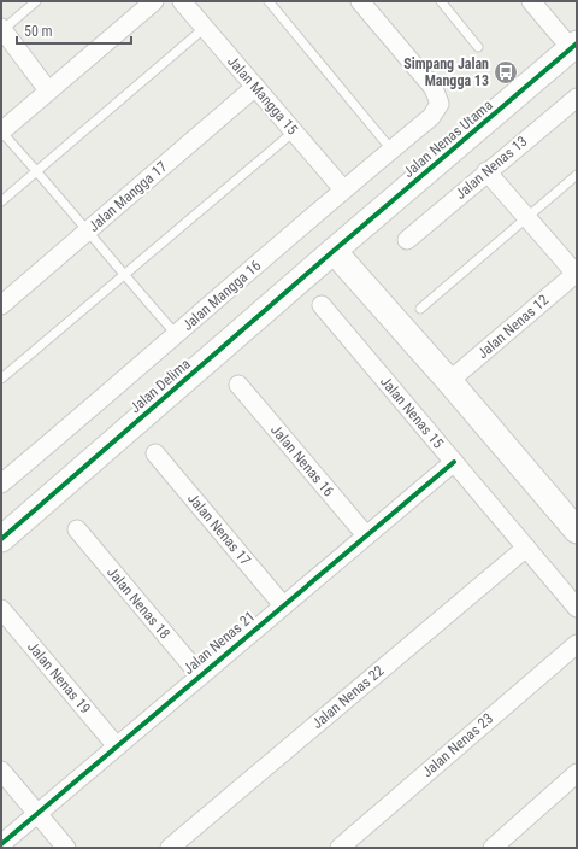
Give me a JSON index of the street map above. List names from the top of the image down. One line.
{"streets":{"street":["Jalan Mangga 15","Jalan Nenas Utama","Jalan Nenas 13","Jalan Mangga 17","Jalan Mangga 16","Jalan Nenas 12","Jalan Delima","Jalan Nenas 15","Jalan Nenas 16","Jalan Nenas 17","Jalan Nenas 18","Jalan Nenas 21","Jalan Nenas 19","Jalan Nenas 22","Jalan Nenas 23"]},"crossings":[["Jalan Mangga 15","Jalan Mangga 17"],["Jalan Mangga 15","Jalan Mangga 16"],["Jalan Nenas Utama","Jalan Delima"],["Jalan Nenas 15","Jalan Nenas 21"],["Jalan Nenas 15","Jalan Nenas 22"],["Jalan Nenas 16","Jalan Nenas 21"],["Jalan Nenas 17","Jalan Nenas 21"],["Jalan Nenas 18","Jalan Nenas 21"],["Jalan Nenas 21","Jalan Nenas 19"]],"places":{"bus stop":["Simpang Jalan Mangga 13"]},"scale_bar":"50 m"}
